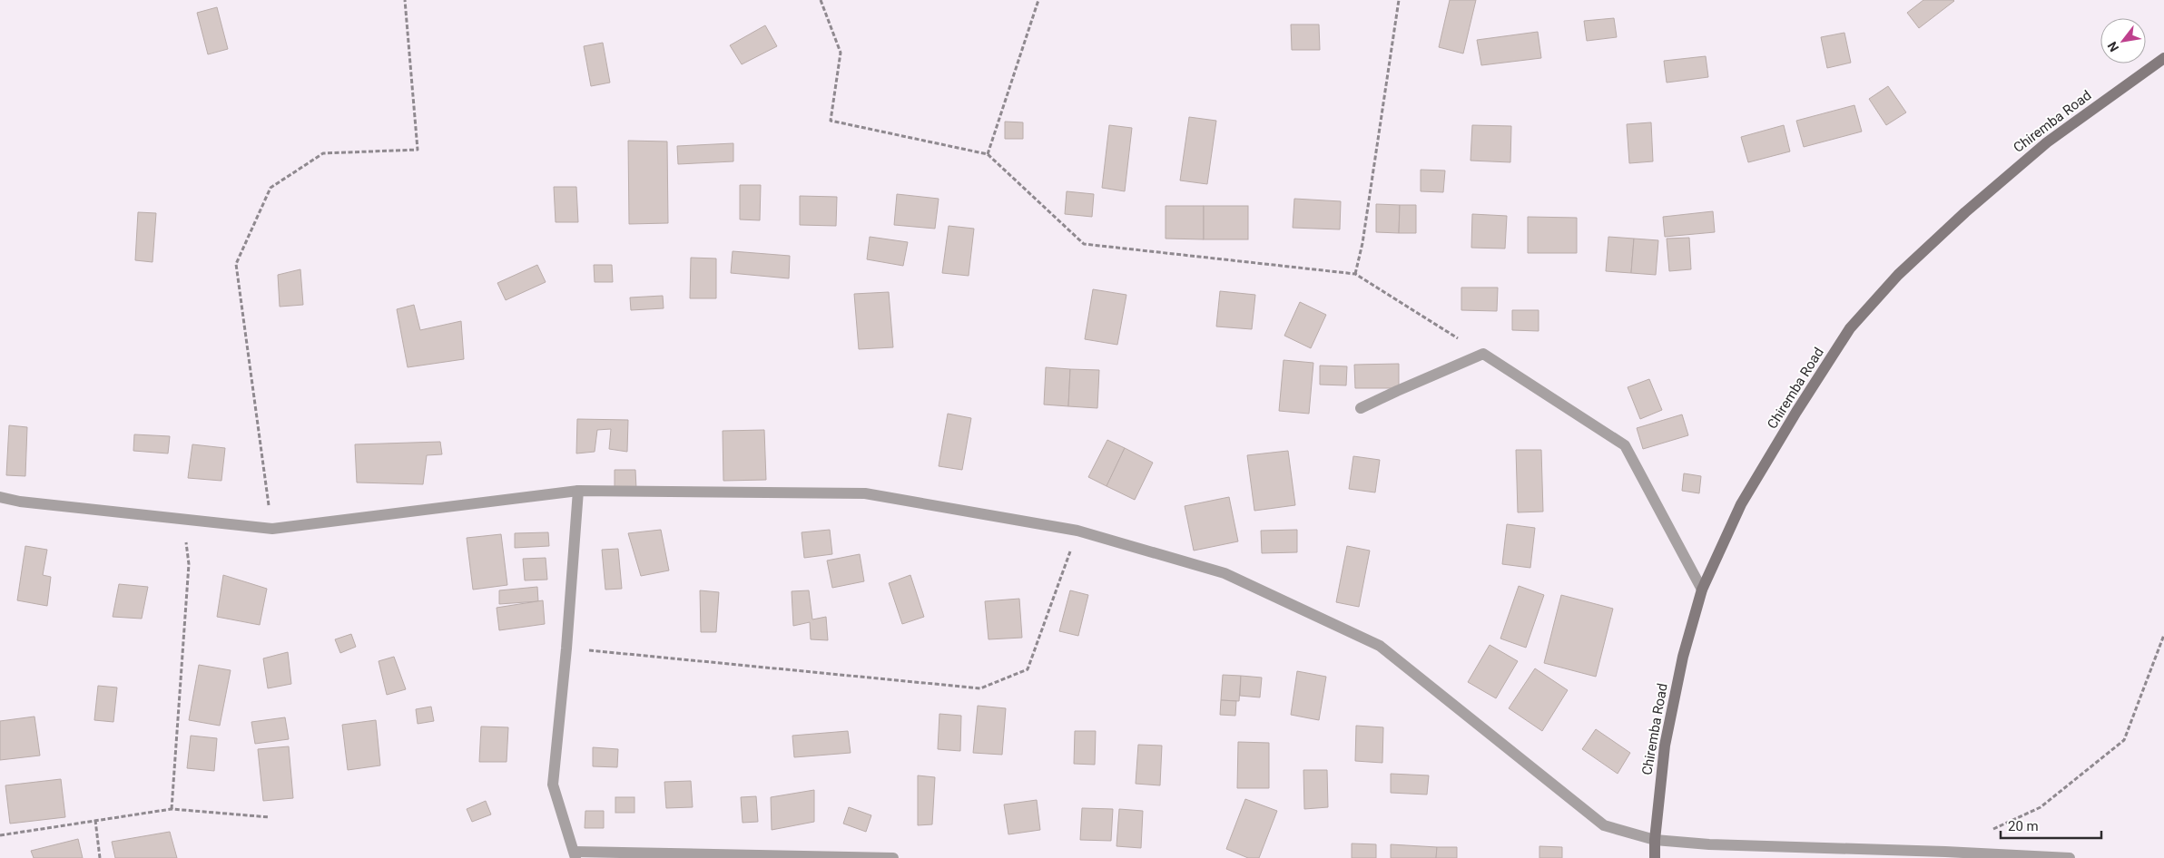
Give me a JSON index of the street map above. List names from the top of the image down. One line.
{"streets":{"main road":["Chiremba Road"]},"scale_bar":"20 m","north":"bottom left"}
